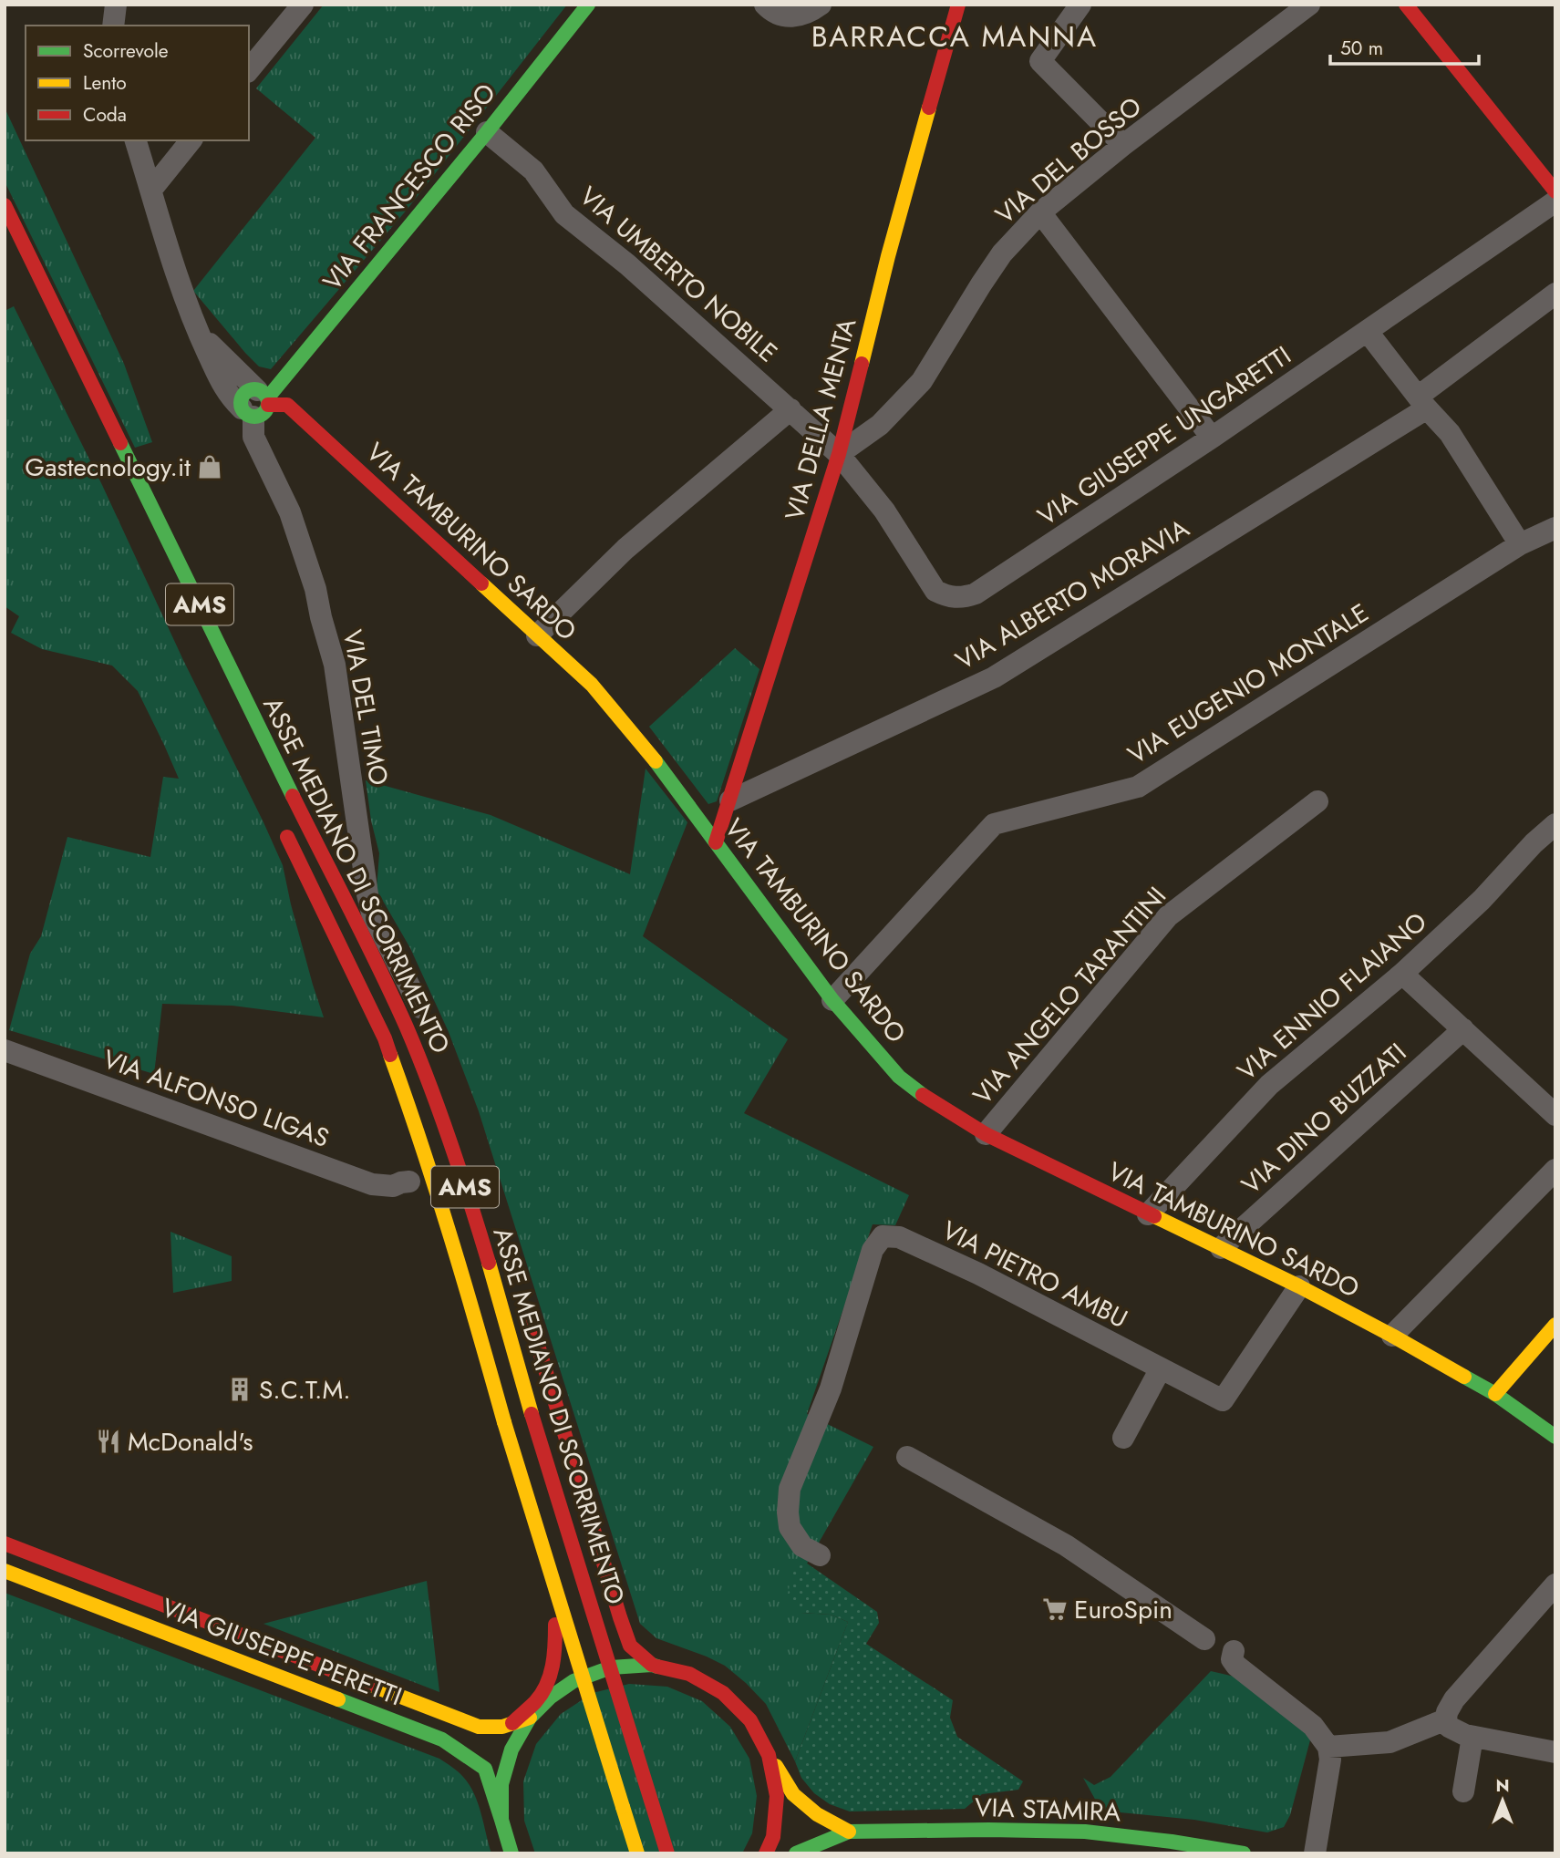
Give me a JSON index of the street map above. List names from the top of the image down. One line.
{"streets":{"main road":["VIA FRANCESCO RISO","VIA DELLA MENTA","VIA TAMBURINO SARDO","AMS","ASSE MEDIANO DI SCORRIMENTO","VIA GIUSEPPE PERETTI","VIA STAMIRA"],"street":["VIA DEL BOSSO","VIA UMBERTO NOBILE","VIA GIUSEPPE UNGARETTI","VIA ALBERTO MORAVIA","VIA EUGENIO MONTALE","VIA DEL TIMO","VIA ANGELO TARANTINI","VIA ENNIO FLAIANO","VIA ALFONSO LIGAS","VIA DINO BUZZATI","VIA PIETRO AMBU"]},"crossings":[["VIA DEL BOSSO","VIA UMBERTO NOBILE"],["VIA DEL BOSSO","VIA DELLA MENTA"],["VIA DEL BOSSO","VIA GIUSEPPE UNGARETTI"],["VIA FRANCESCO RISO","VIA UMBERTO NOBILE"],["VIA FRANCESCO RISO","VIA TAMBURINO SARDO"],["VIA FRANCESCO RISO","VIA DEL TIMO"],["VIA UMBERTO NOBILE","VIA DELLA MENTA"],["VIA UMBERTO NOBILE","VIA GIUSEPPE UNGARETTI"],["VIA DELLA MENTA","VIA GIUSEPPE UNGARETTI"],["VIA DELLA MENTA","VIA TAMBURINO SARDO"],["VIA DELLA MENTA","VIA ALBERTO MORAVIA"],["VIA TAMBURINO SARDO","VIA EUGENIO MONTALE"],["VIA TAMBURINO SARDO","VIA DEL TIMO"],["VIA TAMBURINO SARDO","VIA ANGELO TARANTINI"],["VIA TAMBURINO SARDO","VIA ENNIO FLAIANO"],["VIA TAMBURINO SARDO","VIA DINO BUZZATI"],["VIA TAMBURINO SARDO","VIA PIETRO AMBU"]],"districts":["BARRACCA MANNA"],"places":{"shop":["Gastecnology.it"],"building":["S.C.T.M."],"restaurant":["McDonald's"],"supermarket":["EuroSpin"]},"legend":["Scorrevole","Lento","Coda"],"scale_bar":"50 m","north":"top"}
